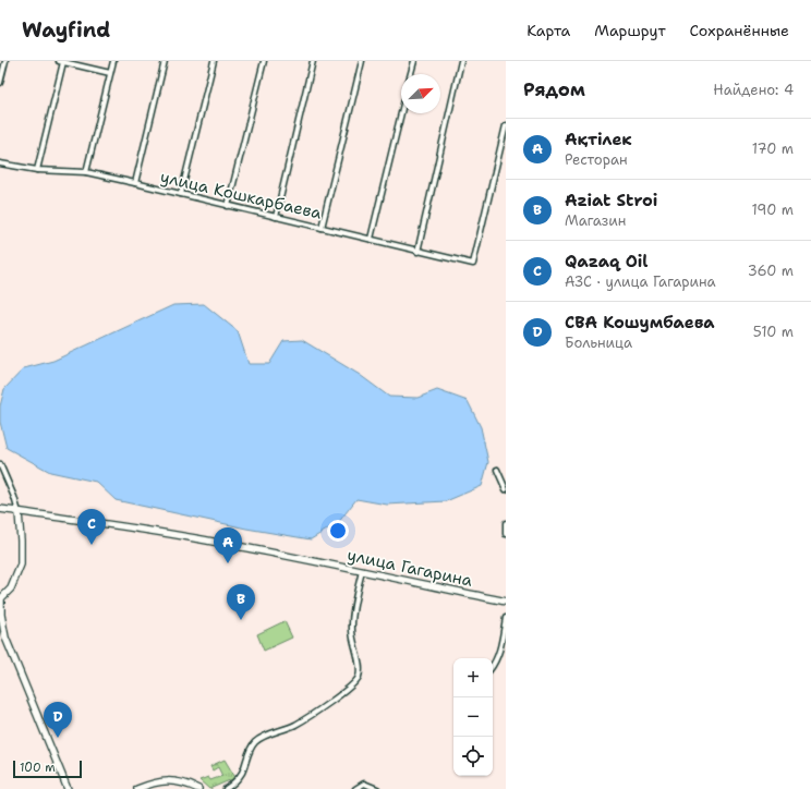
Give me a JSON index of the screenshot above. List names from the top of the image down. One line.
{"streets":{"main road":["улица Гагарина"],"street":["улица Кошкарбаева"]},"scale_bar":"100 m","north":"top right","page":{"header":"Wayfind","nav":["Карта","Маршрут","Сохранённые"],"heading":["Рядом","Найдено: 4"],"list":[{"mark":"A","name":"Ақтілек","note":"Ресторан","value":"170 m"},{"mark":"B","name":"Aziat Stroi","note":"Магазин","value":"190 m"},{"mark":"C","name":"Qazaq Oil","note":"АЗС · улица Гагарина","value":"360 m"},{"mark":"D","name":"СВА Кошумбаева","note":"Больница","value":"510 m"}],"pins":["C","A","B","D"],"map_buttons":["+","−"],"scale":"100 m"}}
